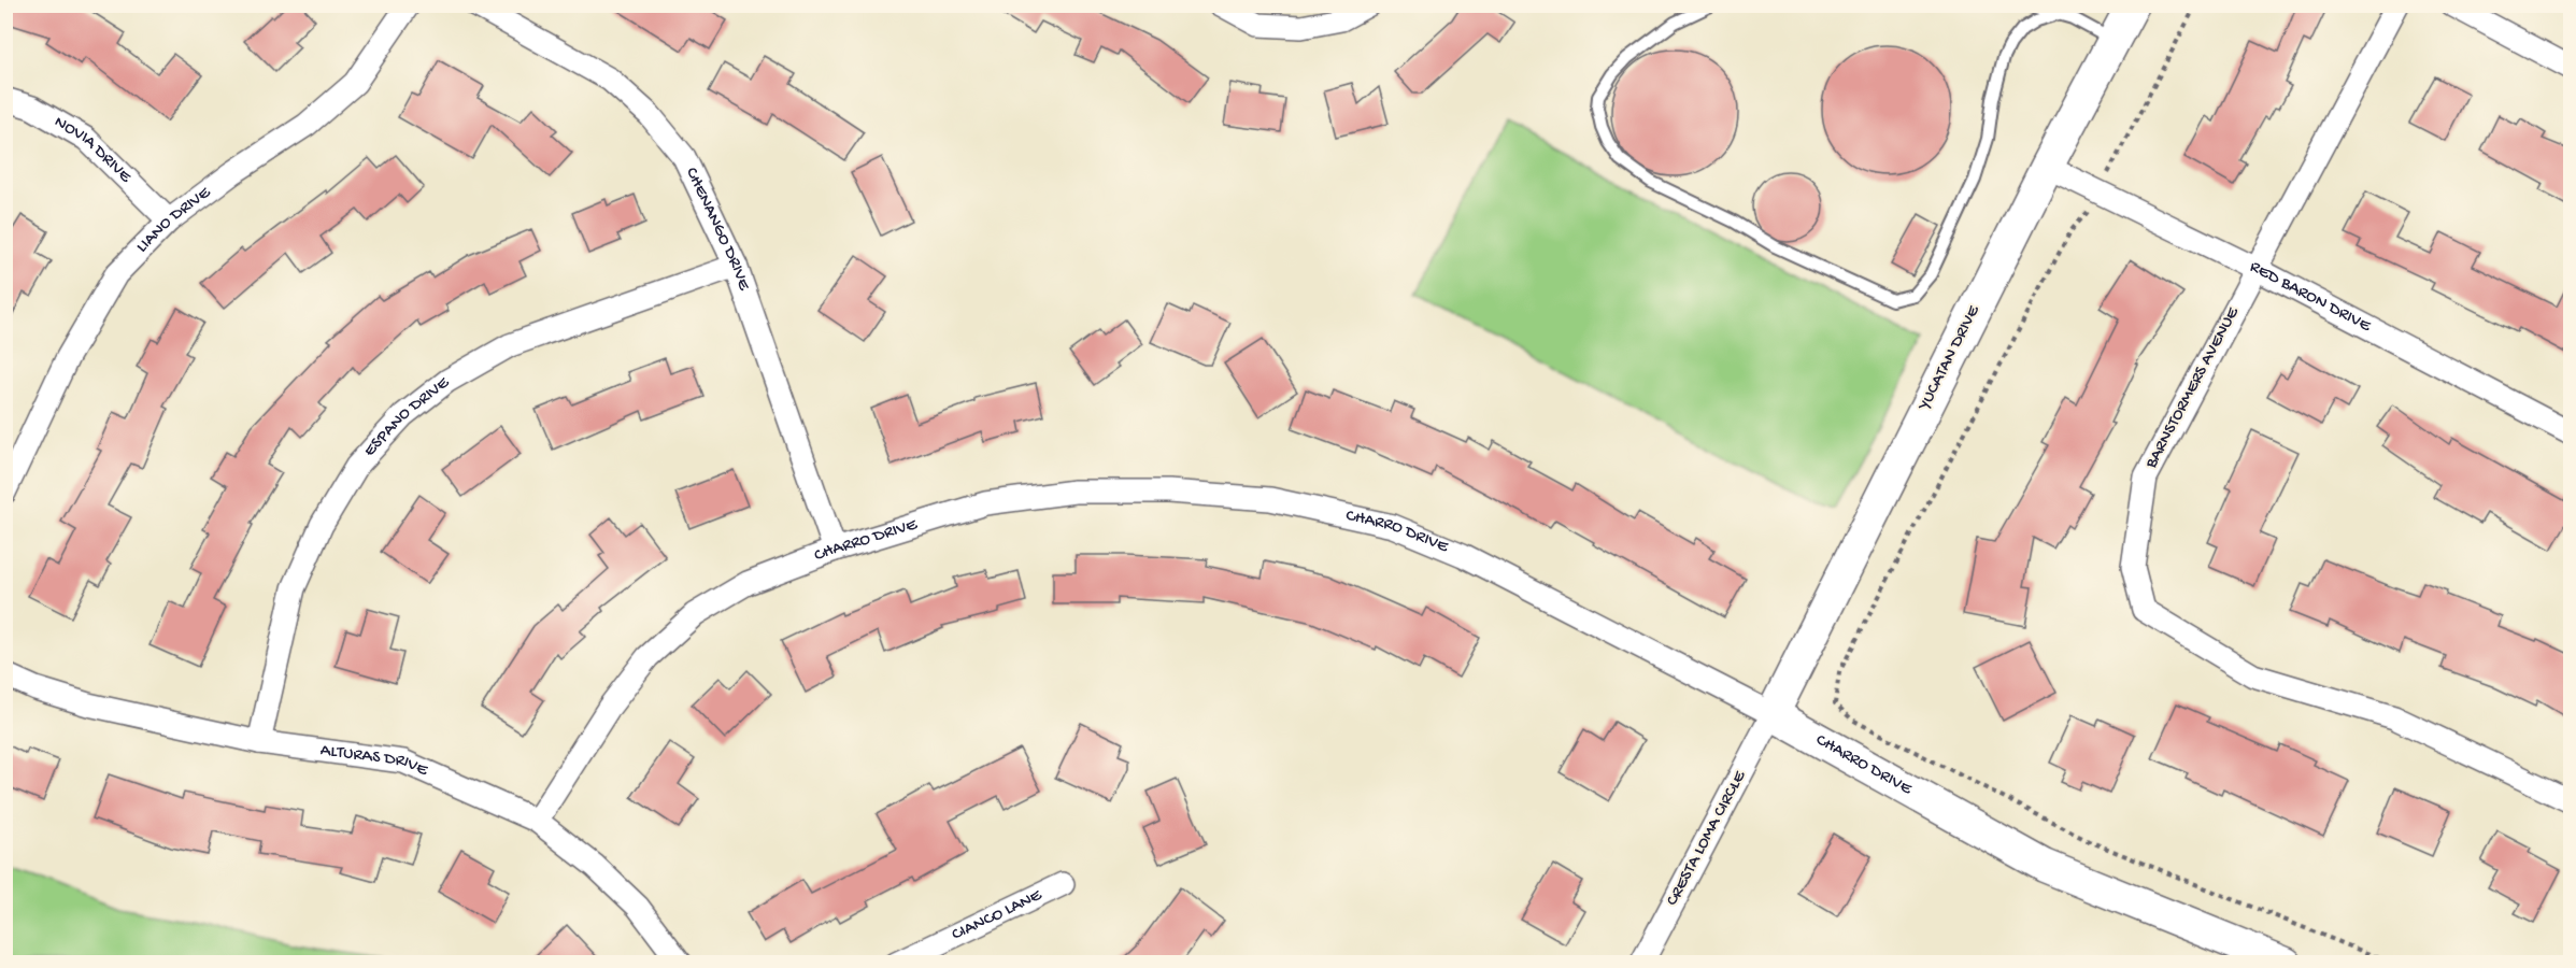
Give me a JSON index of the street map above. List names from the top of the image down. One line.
{"streets":{"street":["NOVIA DRIVE","LIANO DRIVE","CHENANGO DRIVE","RED BARON DRIVE","YUCATAN DRIVE","BARNSTORMERS AVENUE","ESPANO DRIVE","CHARRO DRIVE","ALTURAS DRIVE","CRESTA LOMA CIRCLE","CIANCO LANE"]},"crossings":[["NOVIA DRIVE","LIANO DRIVE"],["CHENANGO DRIVE","ESPANO DRIVE"],["CHENANGO DRIVE","CHARRO DRIVE"],["RED BARON DRIVE","YUCATAN DRIVE"],["RED BARON DRIVE","BARNSTORMERS AVENUE"],["YUCATAN DRIVE","CHARRO DRIVE"],["YUCATAN DRIVE","CRESTA LOMA CIRCLE"],["ESPANO DRIVE","ALTURAS DRIVE"],["CHARRO DRIVE","ALTURAS DRIVE"],["CHARRO DRIVE","CRESTA LOMA CIRCLE"]]}
